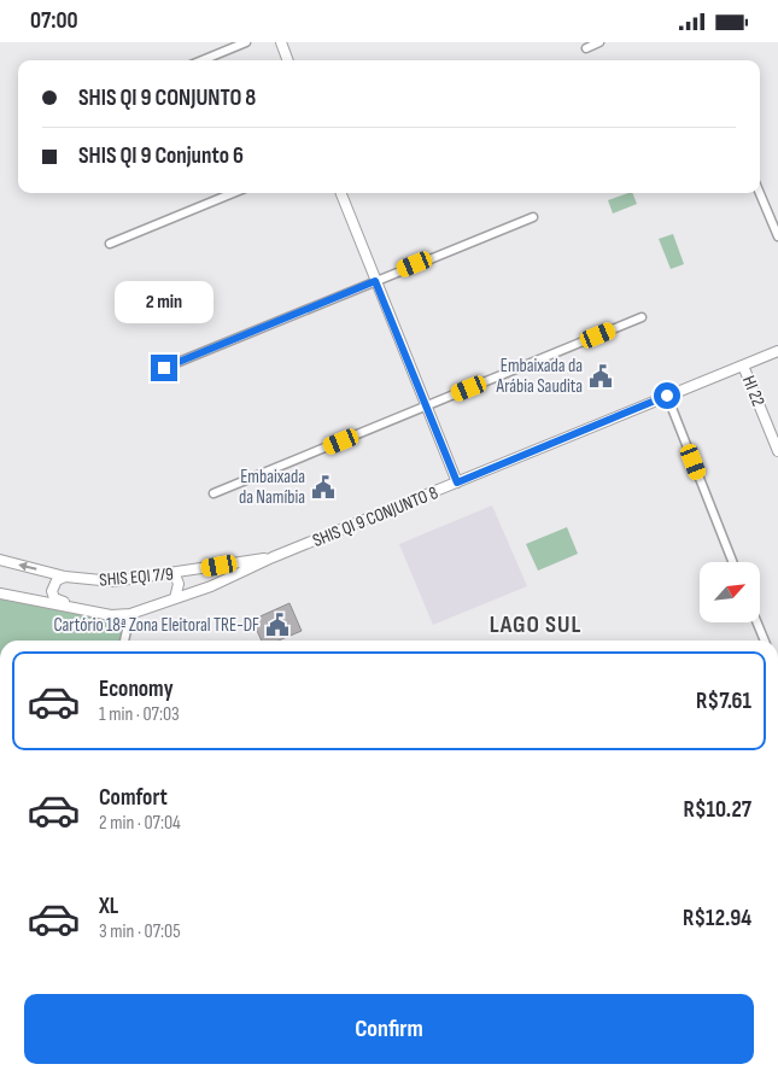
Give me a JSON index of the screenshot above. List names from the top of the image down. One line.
{"streets":{"street":["HI 22","SHIS QI 9 CONJUNTO 8","SHIS EQI 7/9"]},"crossings":[["HI 22","SHIS QI 9 CONJUNTO 8"],["SHIS QI 9 CONJUNTO 8","SHIS EQI 7/9"]],"districts":["LAGO SUL"],"places":{"public building":["Embaixada da Arábia Saudita","Embaixada da Namíbia","Cartório 18ª Zona Eleitoral TRE-DF"]},"north":"top right","page":{"status":"07:00","banner":["SHIS QI 9 CONJUNTO 8","SHIS QI 9 Conjunto 6"],"bubble":"2 min","list":[{"name":"Economy","note":"1 min · 07:03","value":"R$7.61"},{"name":"Comfort","note":"2 min · 07:04","value":"R$10.27"},{"name":"XL","note":"3 min · 07:05","value":"R$12.94"}],"buttons":"Confirm"}}
